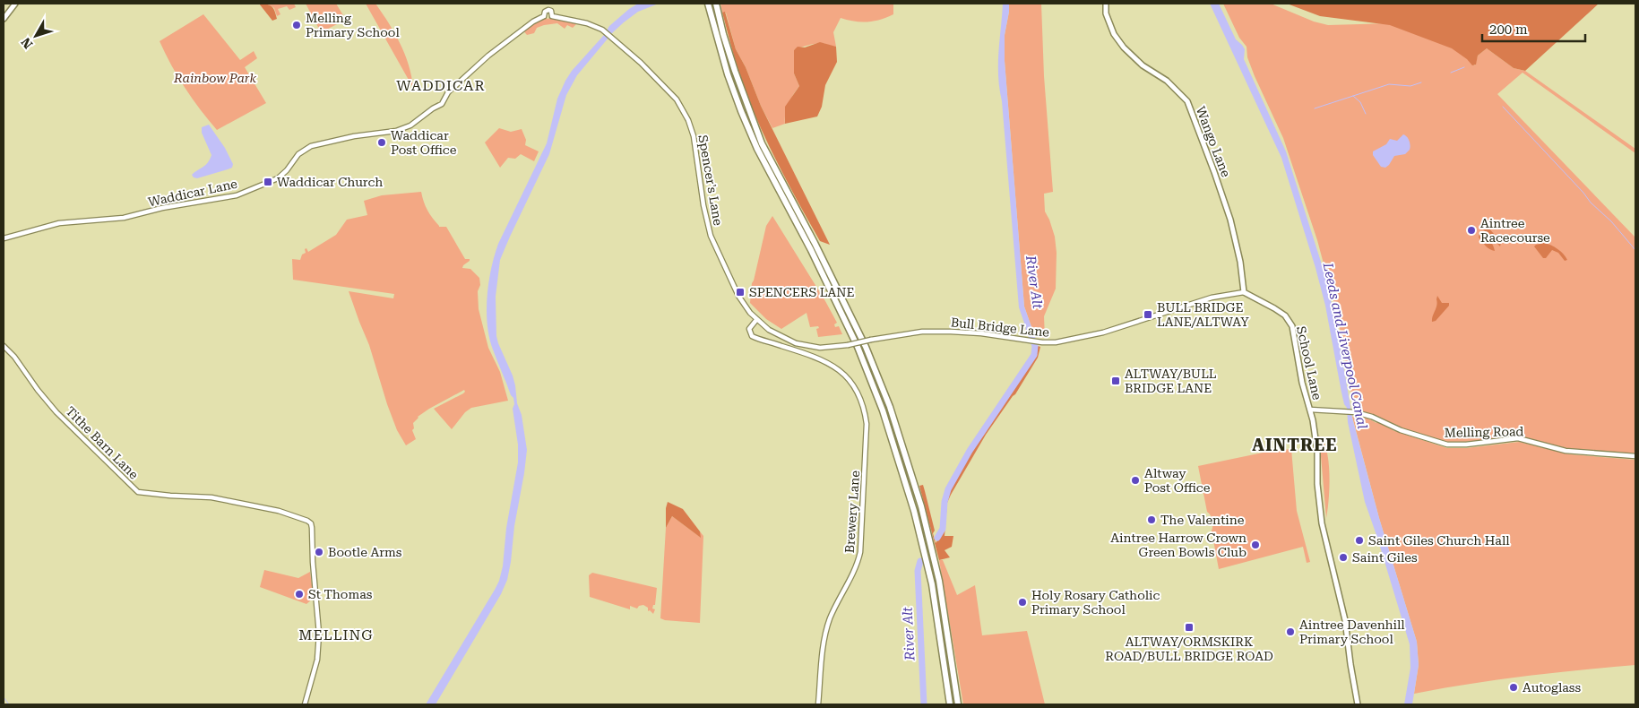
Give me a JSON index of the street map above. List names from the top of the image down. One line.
{"streets":{"main road":["Wango Lane","School Lane"],"street":["Spencer's Lane","Waddicar Lane","Bull Bridge Lane","Melling Road","Tithe Barn Lane","Brewery Lane"]},"crossings":[["Wango Lane","Bull Bridge Lane"],["Wango Lane","School Lane"],["Spencer's Lane","Waddicar Lane"],["Spencer's Lane","Bull Bridge Lane"],["Spencer's Lane","Brewery Lane"],["Bull Bridge Lane","School Lane"],["Bull Bridge Lane","Brewery Lane"],["School Lane","Melling Road"]],"districts":["WADDICAR","AINTREE","MELLING"],"water":["River Alt","Leeds and Liverpool Canal"],"parks":["Rainbow Park"],"places":{"other":["Melling Primary School","Waddicar Post Office","Aintree Racecourse","Altway Post Office","The Valentine","Saint Giles Church Hall","Aintree Harrow Crown Green Bowls Club","Bootle Arms","Saint Giles","St Thomas","Holy Rosary Catholic Primary School","Aintree Davenhill Primary School","Autoglass"],"transit":["Waddicar Church","SPENCERS LANE","BULL BRIDGE LANE/ALTWAY","ALTWAY/BULL BRIDGE LANE","ALTWAY/ORMSKIRK ROAD/BULL BRIDGE ROAD"]},"scale_bar":"200 m","north":"bottom left"}
